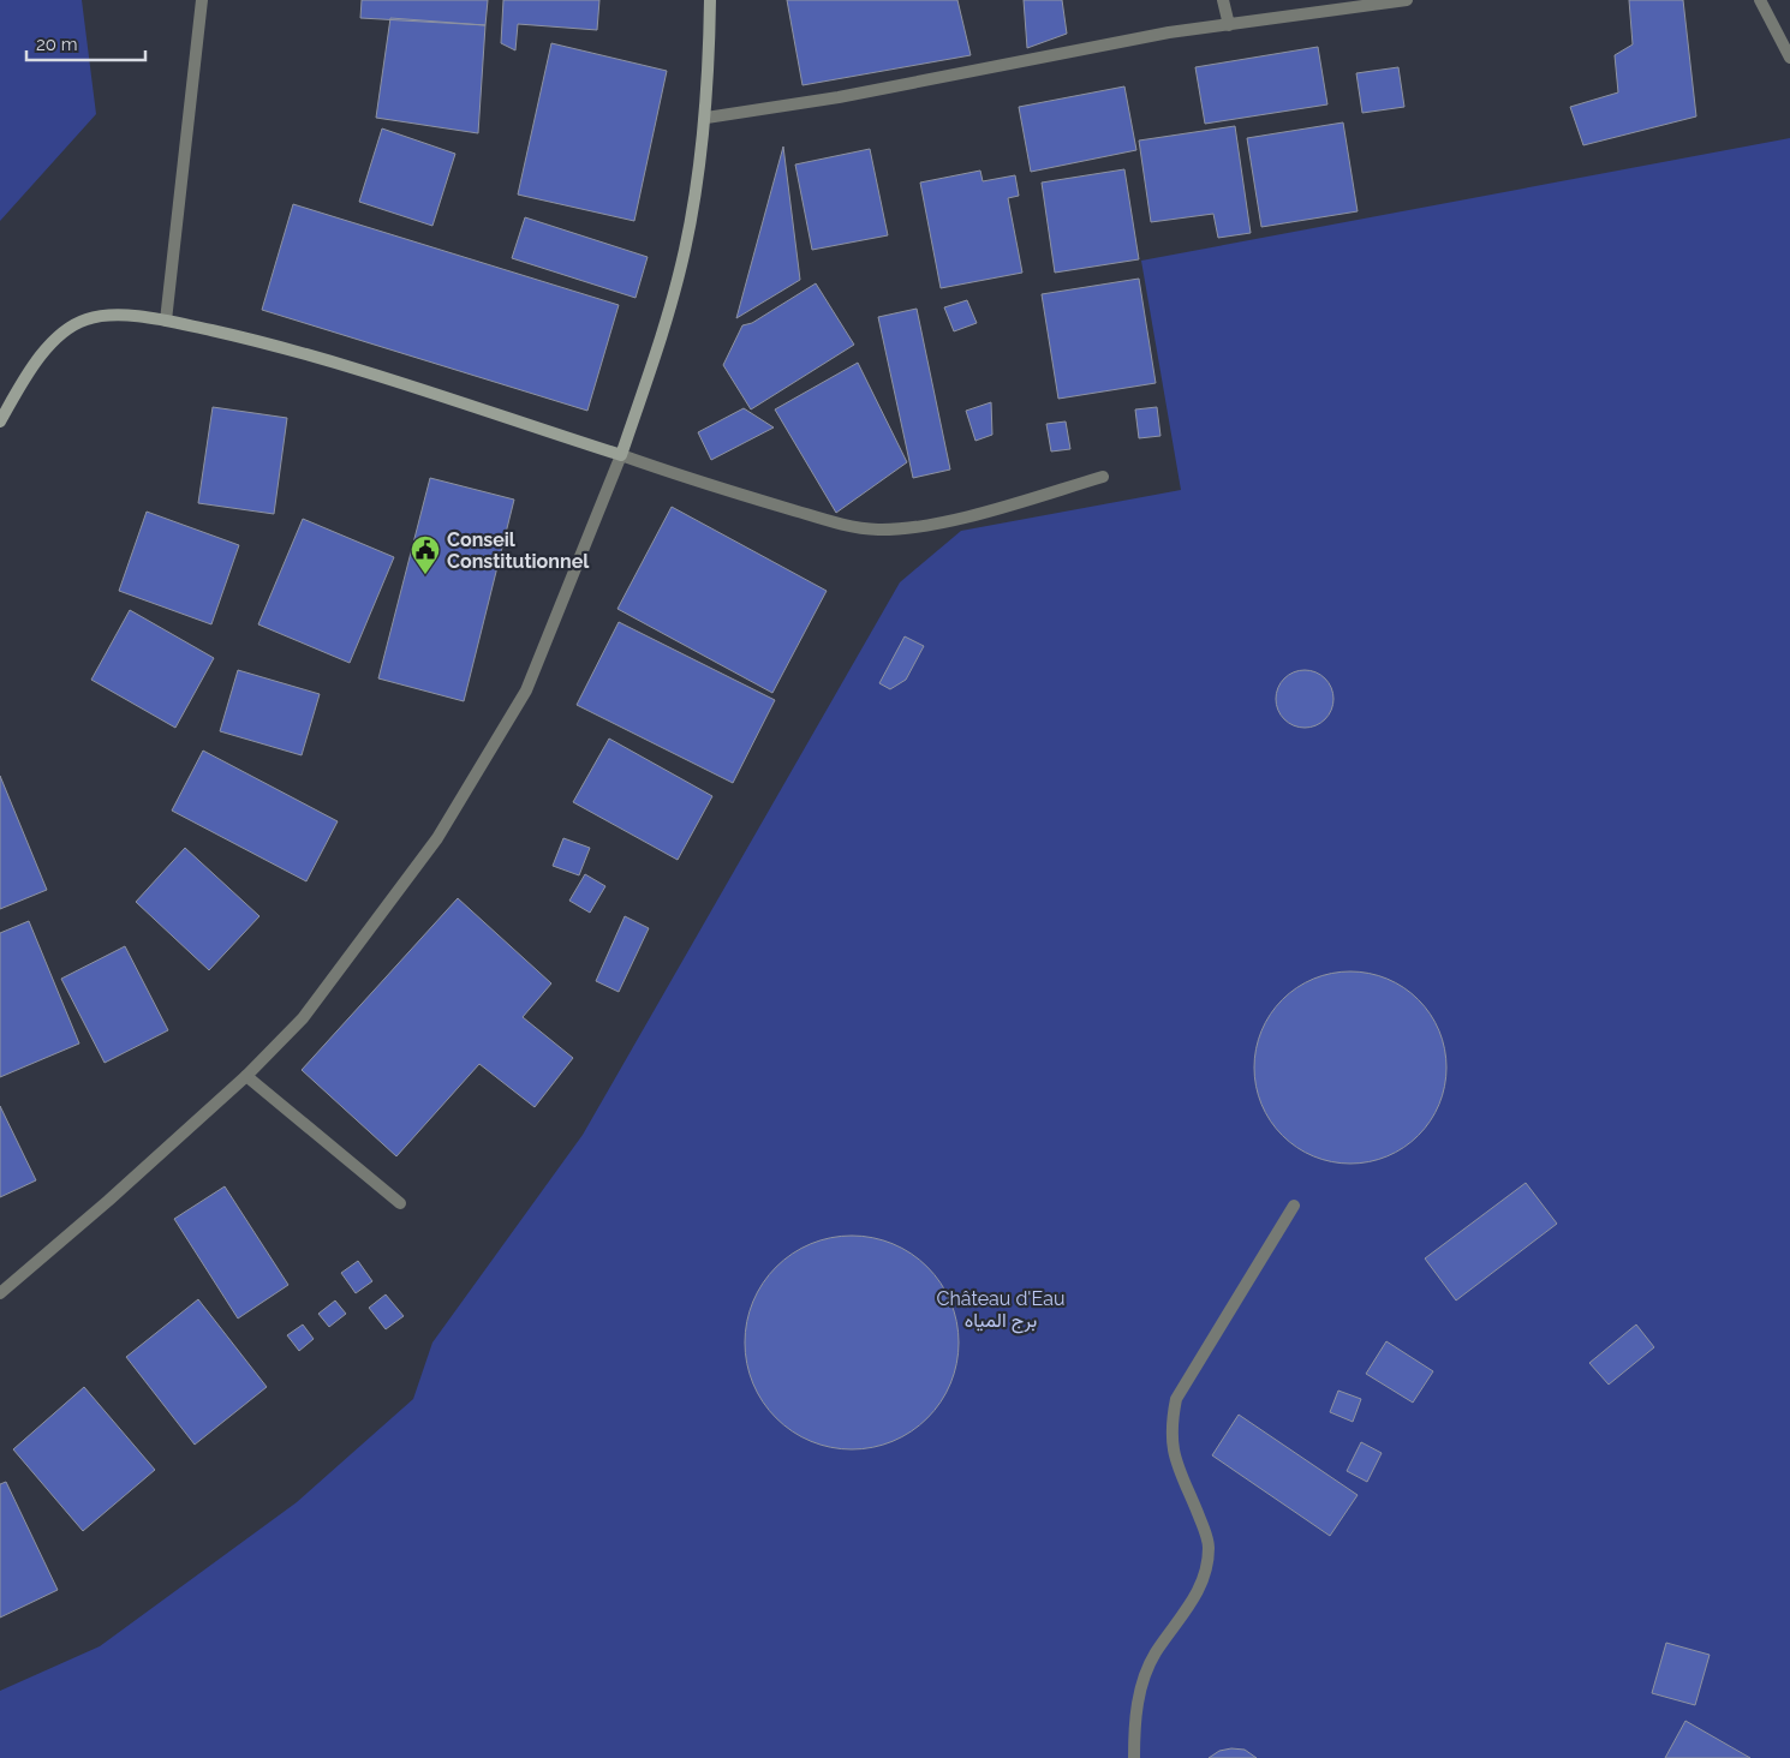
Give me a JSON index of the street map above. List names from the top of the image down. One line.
{"parks":["Château d'Eau برج المياه"],"places":{"public building":["Conseil Constitutionnel"]},"scale_bar":"20 m"}
